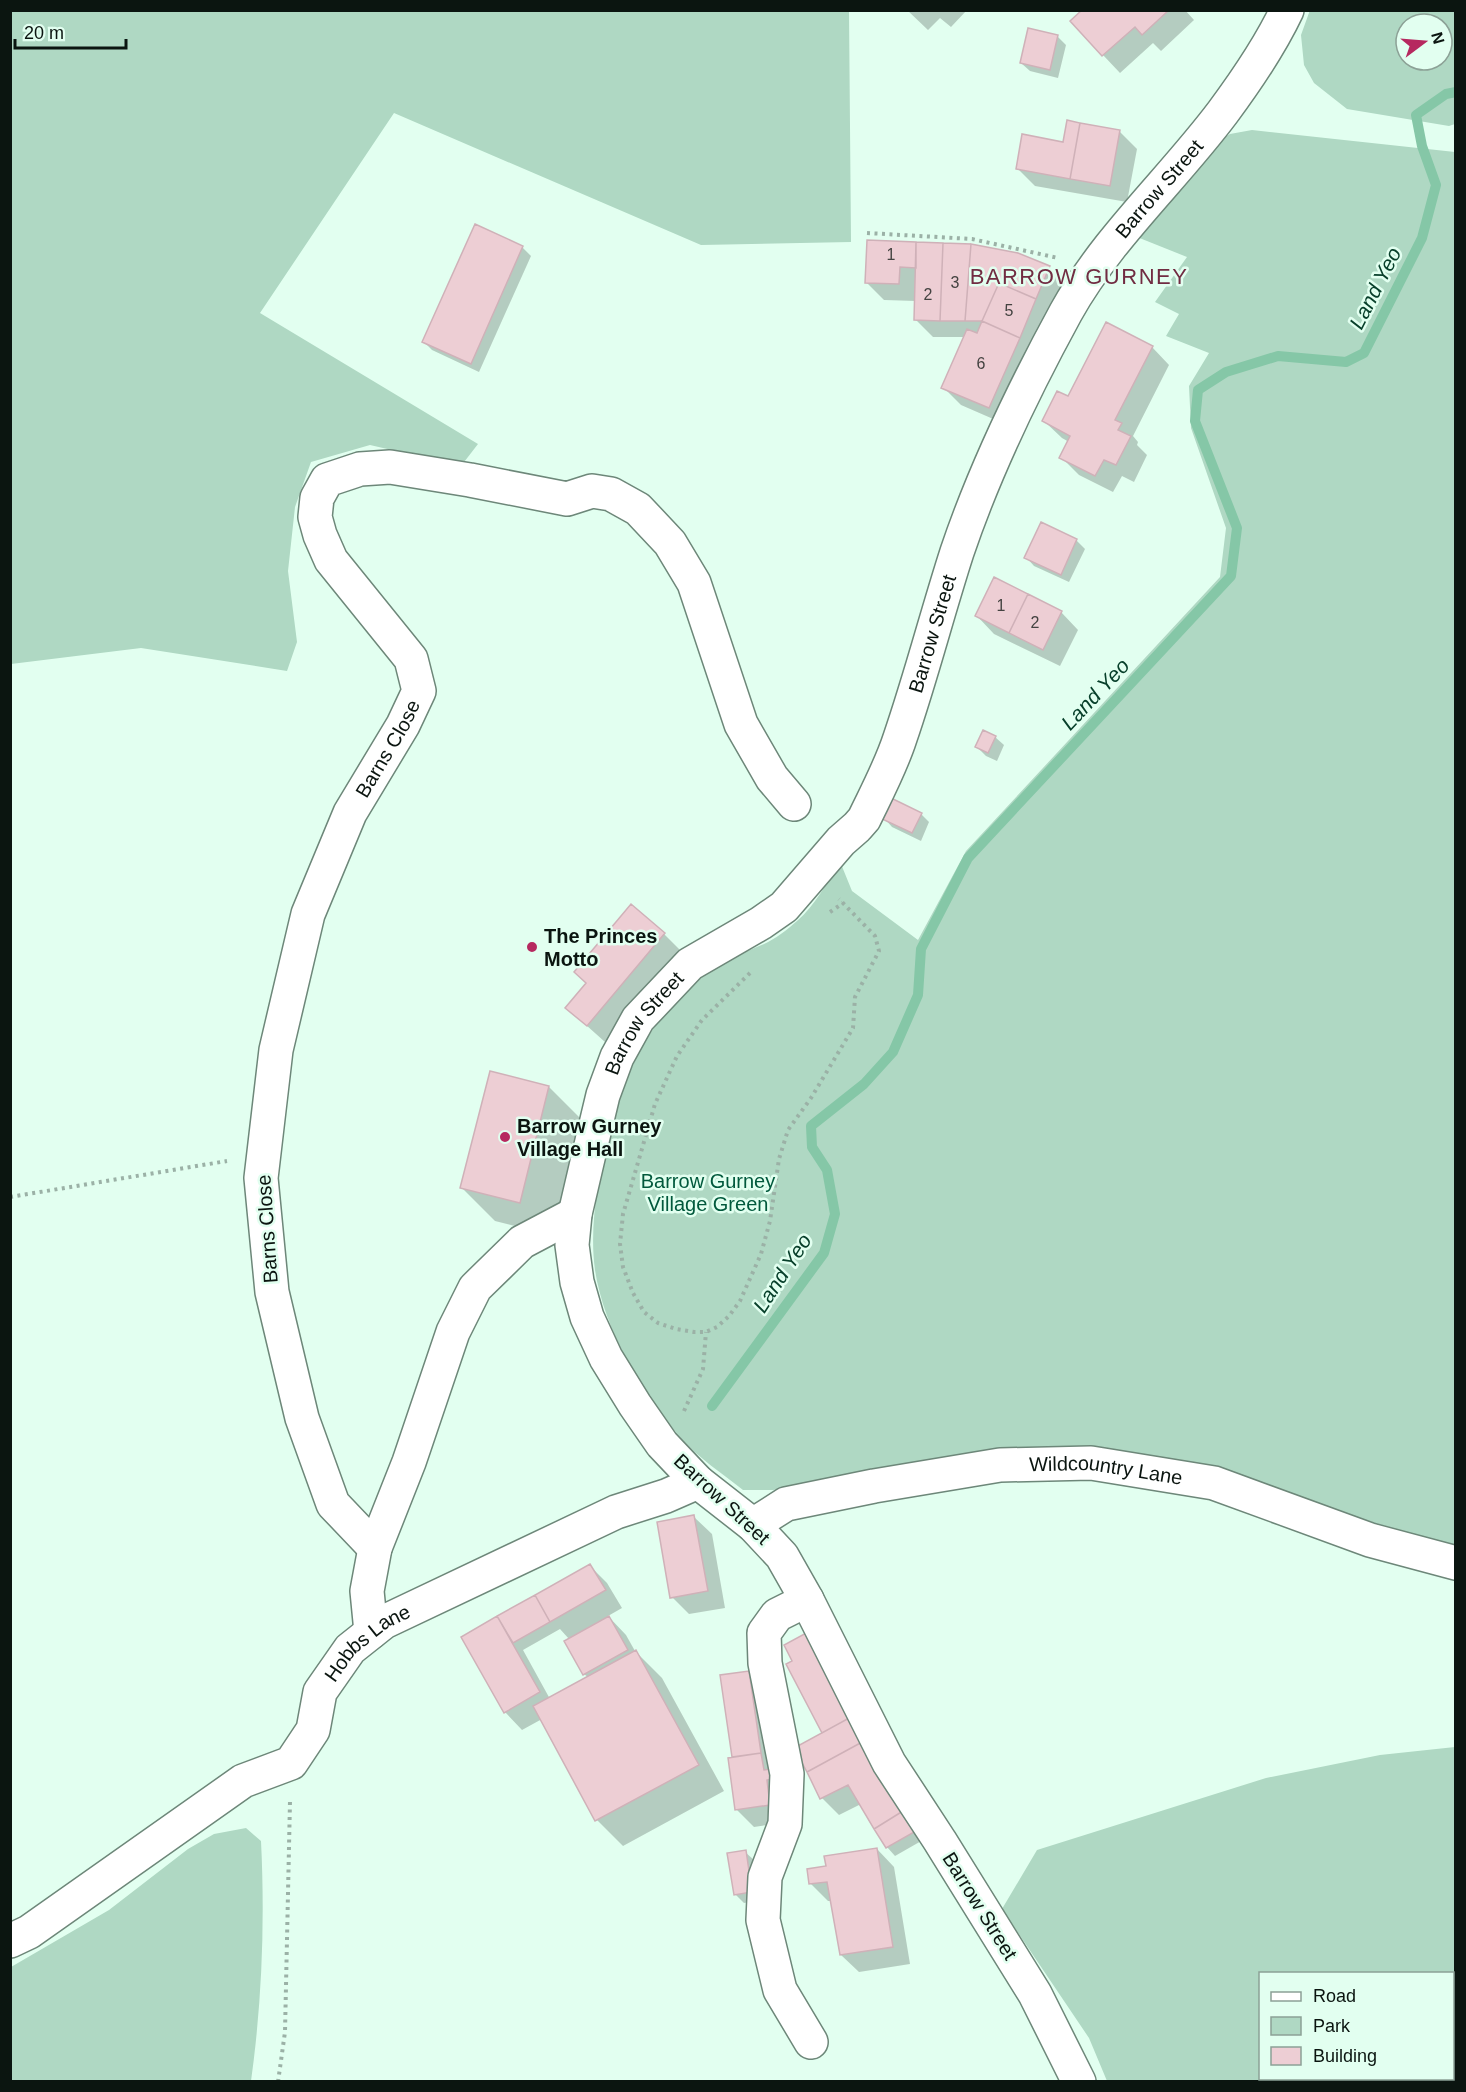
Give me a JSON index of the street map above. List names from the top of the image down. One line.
{"streets":{"main road":["Barrow Street","Barns Close","Wildcountry Lane","Hobbs Lane"]},"crossings":[["Barrow Street","Wildcountry Lane"],["Barrow Street","Hobbs Lane"]],"districts":["BARROW GURNEY"],"water":["Land Yeo"],"parks":["Barrow Gurney Village Green"],"places":["The Princes Motto","Barrow Gurney Village Hall"],"house_numbers":["1","3","2","5","6","1","2"],"legend":["Road","Park","Building"],"scale_bar":"20 m","north":"right"}
